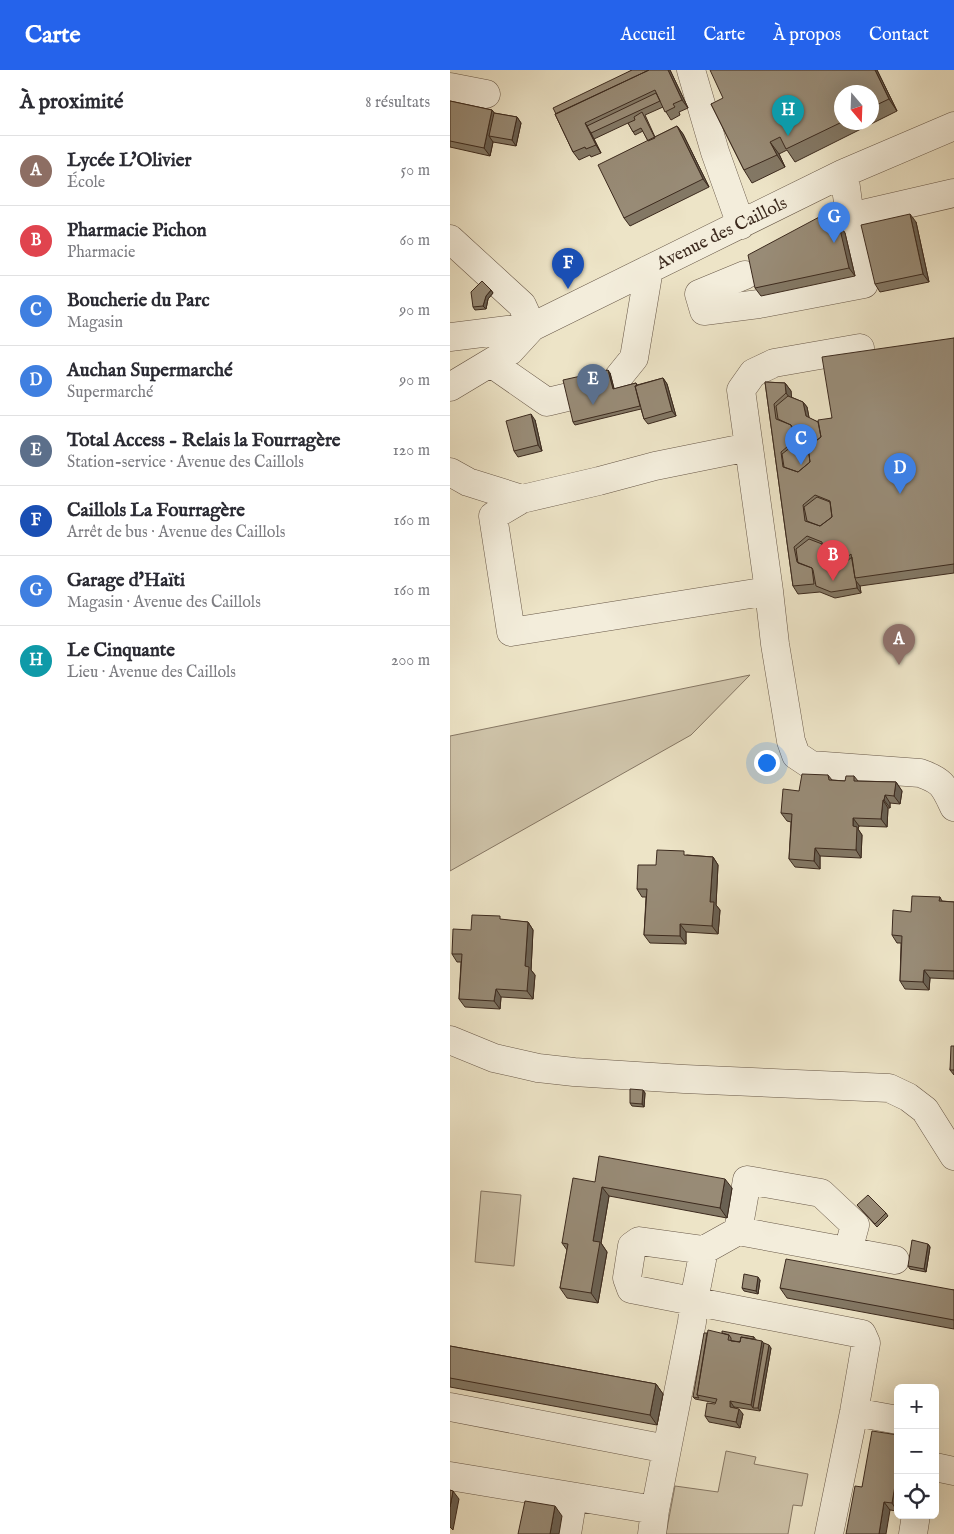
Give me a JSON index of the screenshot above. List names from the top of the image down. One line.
{"streets":{"street":["Avenue des Caillols"]},"north":"bottom","page":{"header":"Carte","nav":["Accueil","Carte","À propos","Contact"],"heading":["À proximité","8 résultats"],"pins":["H","G","F","E","C","D","B","A"],"list":[{"mark":"A","name":"Lycée L'Olivier","note":"École","value":"50 m"},{"mark":"B","name":"Pharmacie Pichon","note":"Pharmacie","value":"60 m"},{"mark":"C","name":"Boucherie du Parc","note":"Magasin","value":"90 m"},{"mark":"D","name":"Auchan Supermarché","note":"Supermarché","value":"90 m"},{"mark":"E","name":"Total Access - Relais la Fourragère","note":"Station-service · Avenue des Caillols","value":"120 m"},{"mark":"F","name":"Caillols La Fourragère","note":"Arrêt de bus · Avenue des Caillols","value":"160 m"},{"mark":"G","name":"Garage d'Haïti","note":"Magasin · Avenue des Caillols","value":"160 m"},{"mark":"H","name":"Le Cinquante","note":"Lieu · Avenue des Caillols","value":"200 m"}],"map_buttons":["+","−"]}}
